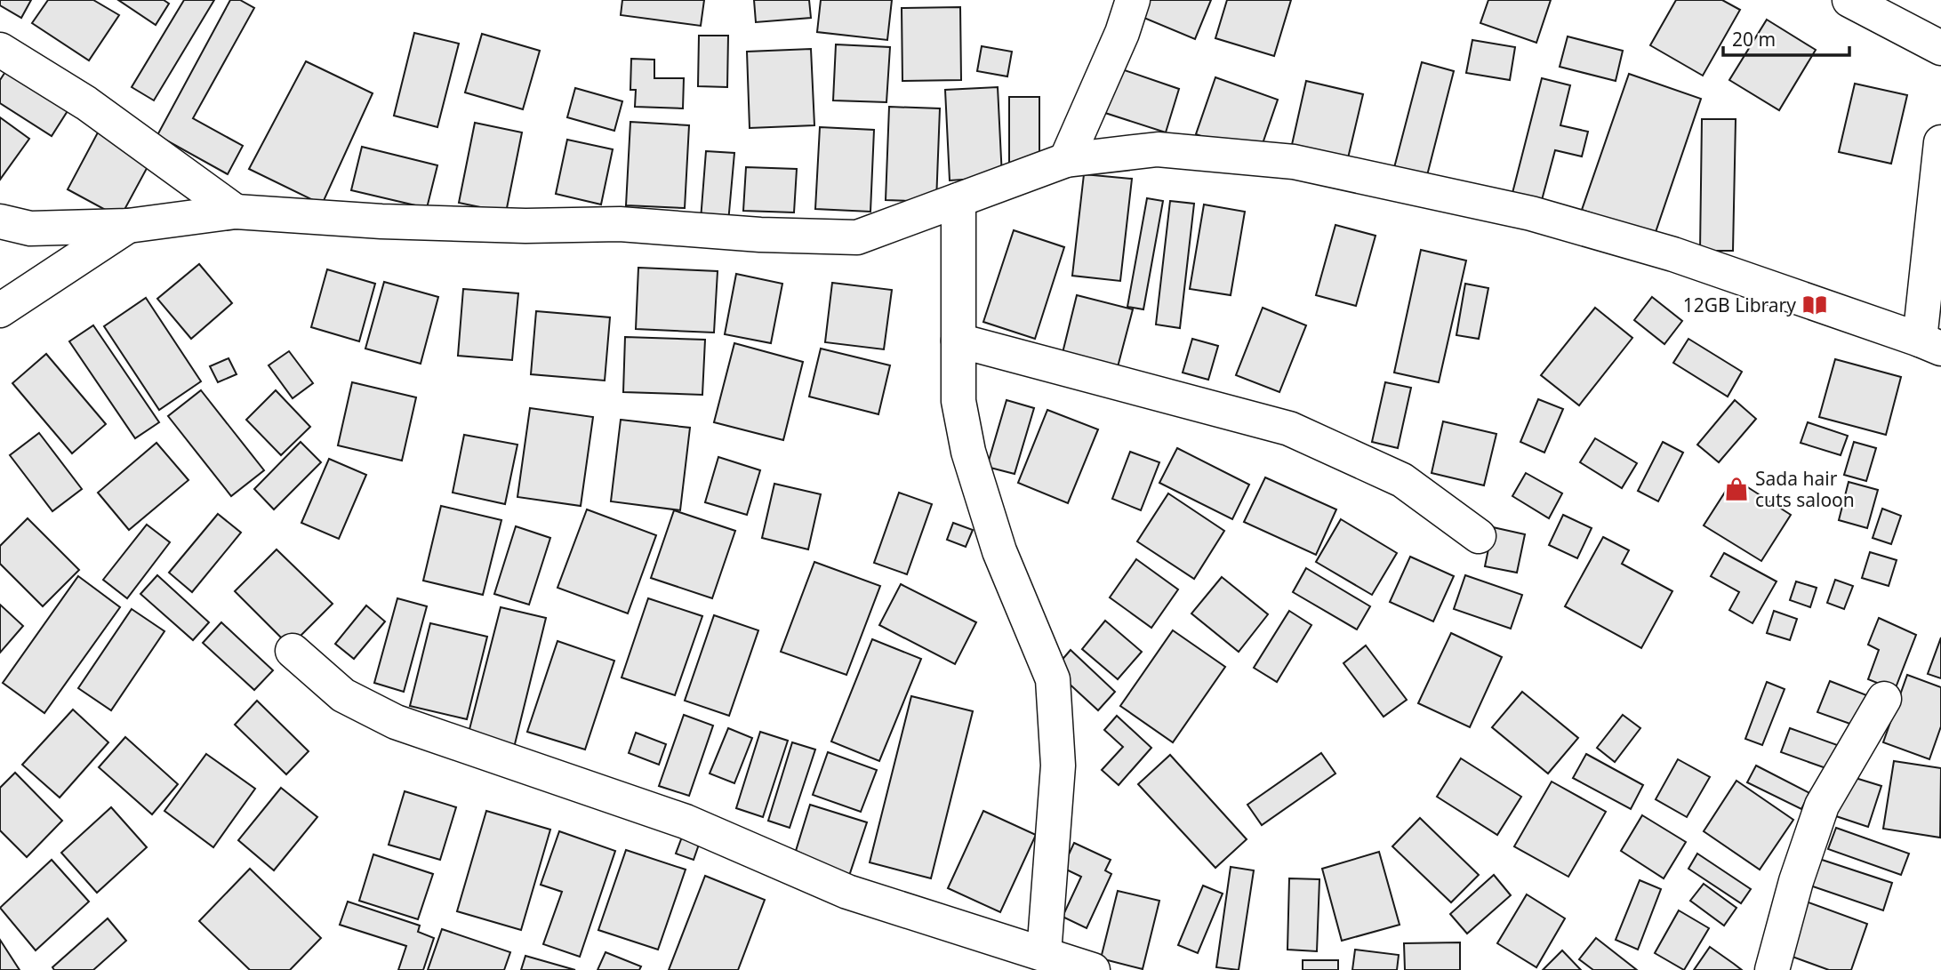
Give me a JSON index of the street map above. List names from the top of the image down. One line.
{"places":{"library":["12GB Library"],"shop":["Sada hair cuts saloon"]},"scale_bar":"20 m"}
